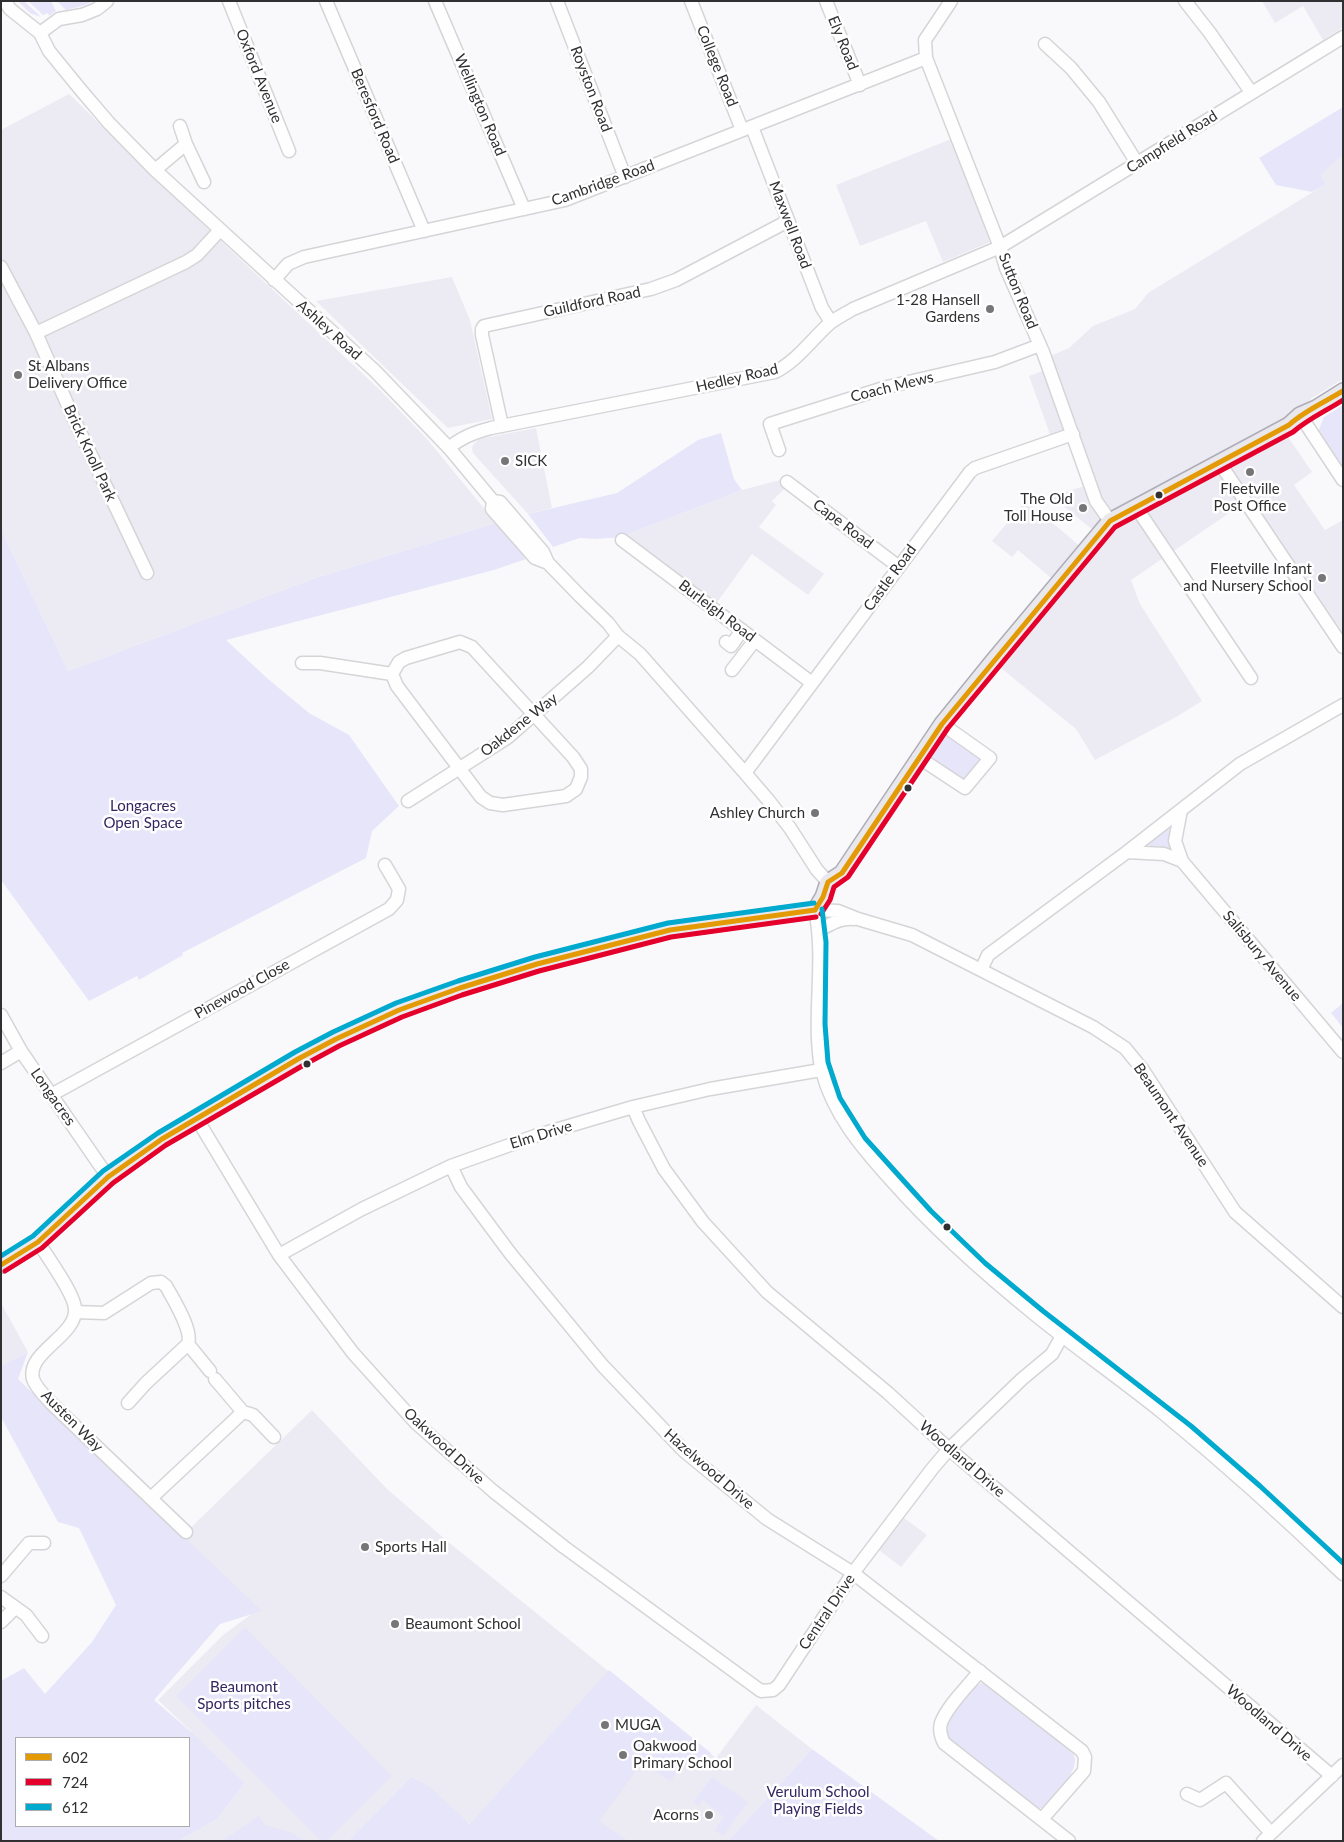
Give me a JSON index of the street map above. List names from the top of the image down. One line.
{"streets":{"street":["Ely Road","College Road","Oxford Avenue","Royston Road","Wellington Road","Beresford Road","Campfield Road","Cambridge Road","Maxwell Road","Sutton Road","Guildford Road","Ashley Road","Hedley Road","Coach Mews","Brick Knoll Park","Cape Road","Castle Road","Burleigh Road","Oakdene Way","Salisbury Avenue","Pinewood Close","Longacres","Beaumont Avenue","Elm Drive","Austen Way","Oakwood Drive","Woodland Drive","Hazelwood Drive","Central Drive"]},"crossings":[["Ely Road","Cambridge Road"],["College Road","Cambridge Road"],["College Road","Maxwell Road"],["Royston Road","Cambridge Road"],["Wellington Road","Cambridge Road"],["Beresford Road","Cambridge Road"],["Campfield Road","Sutton Road"],["Campfield Road","Hedley Road"],["Cambridge Road","Maxwell Road"],["Cambridge Road","Sutton Road"],["Cambridge Road","Ashley Road"],["Maxwell Road","Guildford Road"],["Maxwell Road","Hedley Road"],["Sutton Road","Hedley Road"],["Sutton Road","Coach Mews"],["Sutton Road","Castle Road"],["Guildford Road","Hedley Road"],["Ashley Road","Hedley Road"],["Ashley Road","Castle Road"],["Ashley Road","Oakdene Way"],["Cape Road","Castle Road"],["Castle Road","Burleigh Road"],["Pinewood Close","Longacres"],["Elm Drive","Oakwood Drive"],["Elm Drive","Woodland Drive"],["Elm Drive","Hazelwood Drive"],["Oakwood Drive","Central Drive"],["Woodland Drive","Central Drive"],["Hazelwood Drive","Central Drive"]],"parks":["Longacres Open Space","Beaumont Sports pitches","Verulum School Playing Fields"],"places":["1-28 Hansell Gardens","St Albans Delivery Office","SICK","Fleetville Post Office","The Old Toll House","Fleetville Infant and Nursery School","Ashley Church","Sports Hall","Beaumont School","MUGA","Oakwood Primary School","Acorns"],"lines":["transit line 602","transit line 724","transit line 612"],"legend":["602","724","612"]}
